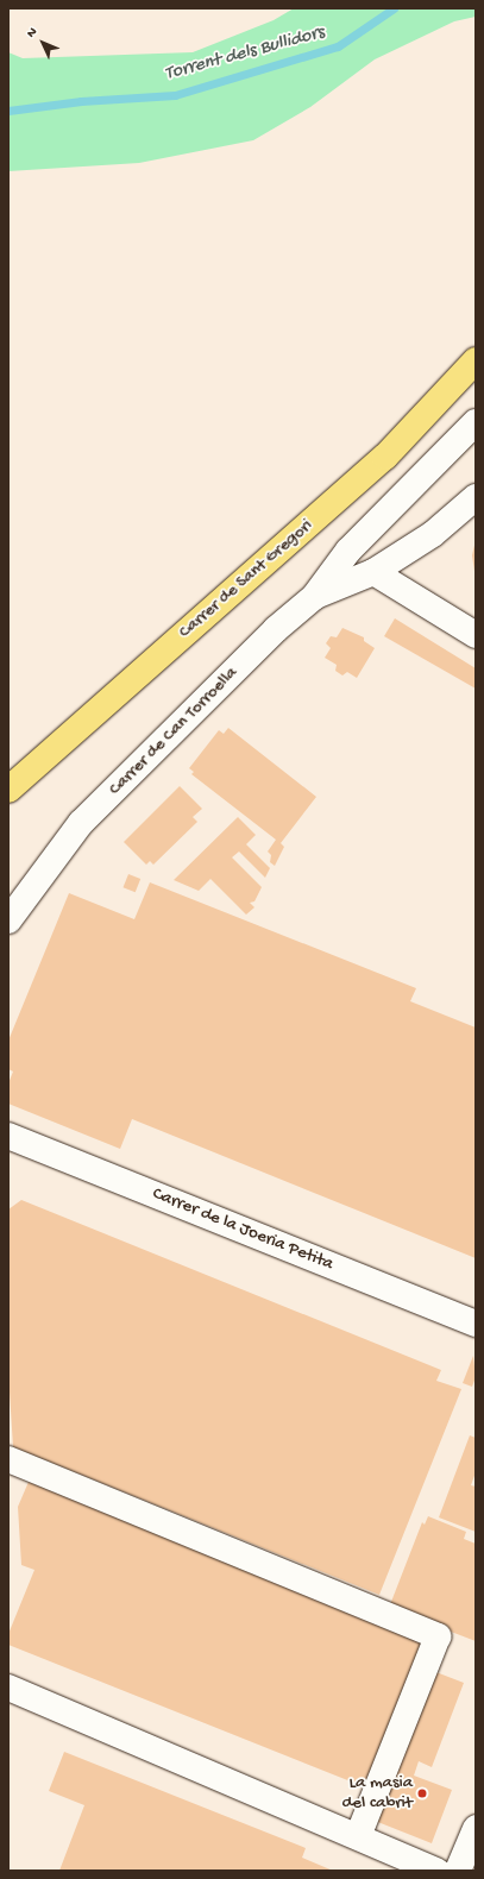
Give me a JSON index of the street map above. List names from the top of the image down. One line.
{"streets":{"main road":["Carrer de Sant Gregori"],"street":["Carrer de Can Torroella","Carrer de la Joeria Petita"]},"water":["Torrent dels Bullidors"],"places":["La masia del cabrit"],"north":"top left"}
